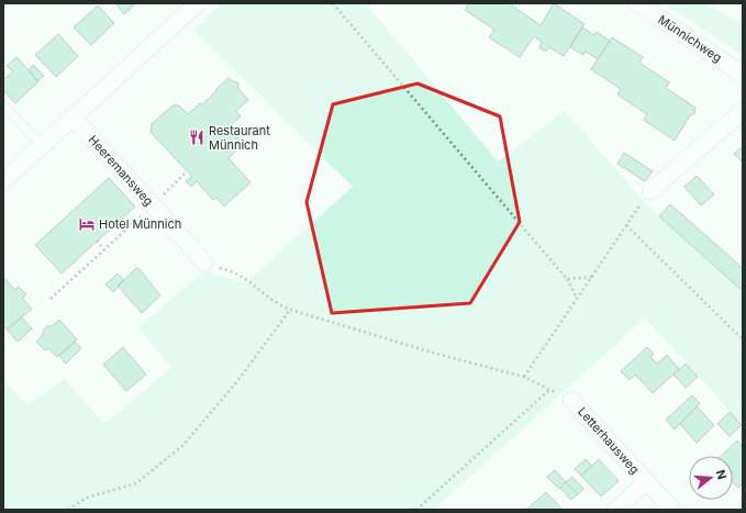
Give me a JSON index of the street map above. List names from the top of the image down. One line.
{"streets":{"street":["Münnichweg","Heeremansweg","Letterhausweg"]},"places":{"restaurant":["Restaurant Münnich"],"hotel":["Hotel Münnich"]},"north":"right"}
